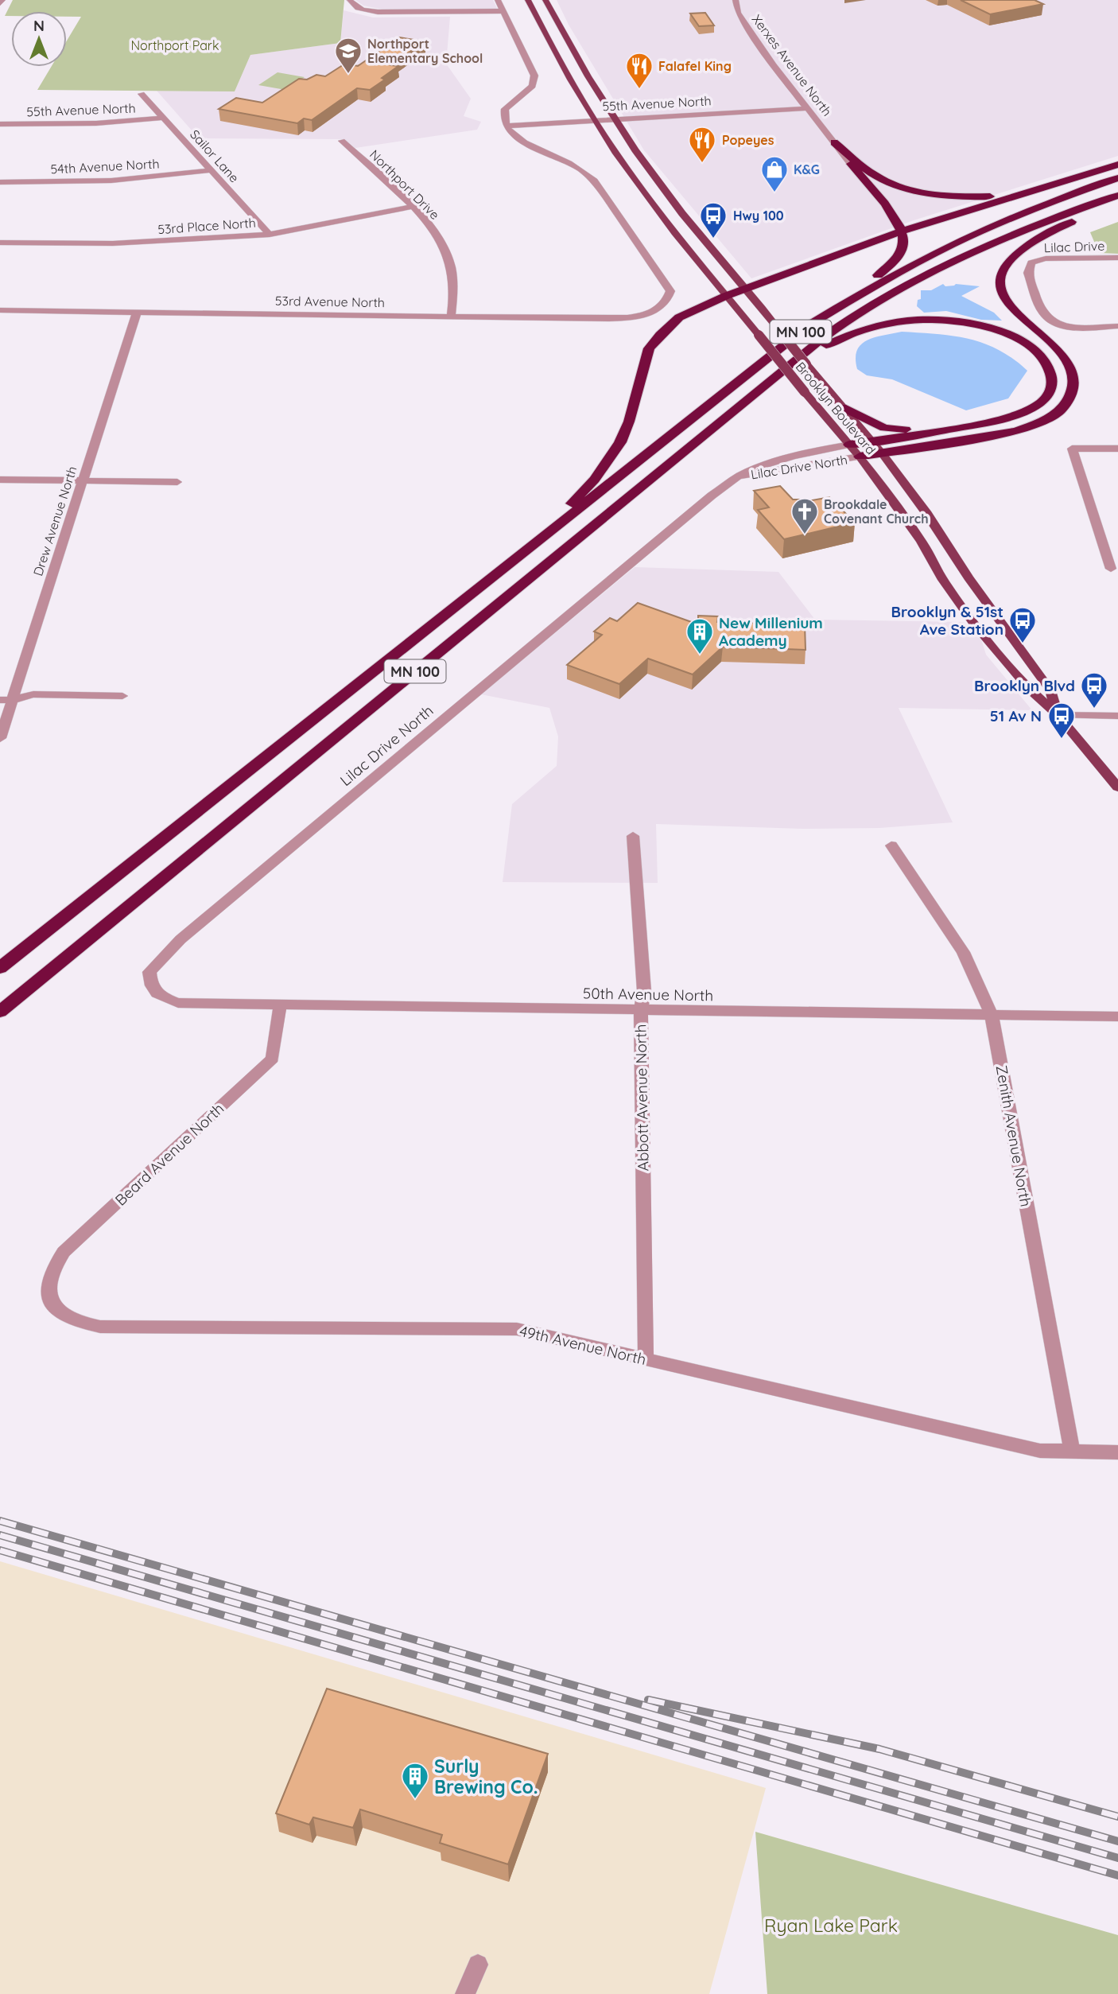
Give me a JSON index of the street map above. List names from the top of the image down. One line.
{"streets":{"highway":["MN 100"],"main road":["Brooklyn Boulevard"],"street":["Xerxes Avenue North","55th Avenue North","Sailor Lane","54th Avenue North","Northport Drive","53rd Place North","Lilac Drive","53rd Avenue North","Lilac Drive North","Drew Avenue North","50th Avenue North","Abbott Avenue North","Zenith Avenue North","Beard Avenue North","49th Avenue North"]},"crossings":[["Xerxes Avenue North","55th Avenue North"],["55th Avenue North","Sailor Lane"],["55th Avenue North","53rd Avenue North"],["55th Avenue North","Brooklyn Boulevard"],["Sailor Lane","54th Avenue North"],["Sailor Lane","53rd Place North"],["Northport Drive","53rd Place North"],["Northport Drive","53rd Avenue North"],["53rd Avenue North","Drew Avenue North"],["Brooklyn Boulevard","Lilac Drive North"],["Lilac Drive North","50th Avenue North"],["50th Avenue North","Abbott Avenue North"],["50th Avenue North","Zenith Avenue North"],["50th Avenue North","Beard Avenue North"],["Abbott Avenue North","49th Avenue North"],["Zenith Avenue North","49th Avenue North"],["Beard Avenue North","49th Avenue North"]],"parks":["Northport Park","Ryan Lake Park"],"places":{"school or university":["Northport Elementary School"],"restaurant":["Falafel King","Popeyes"],"shop":["K&G"],"bus stop":["Hwy 100","Brooklyn & 51st Ave Station","Brooklyn Blvd","51 Av N"],"church":["Brookdale Covenant Church"],"building":["New Millenium Academy","Surly Brewing Co."]},"north":"top"}
